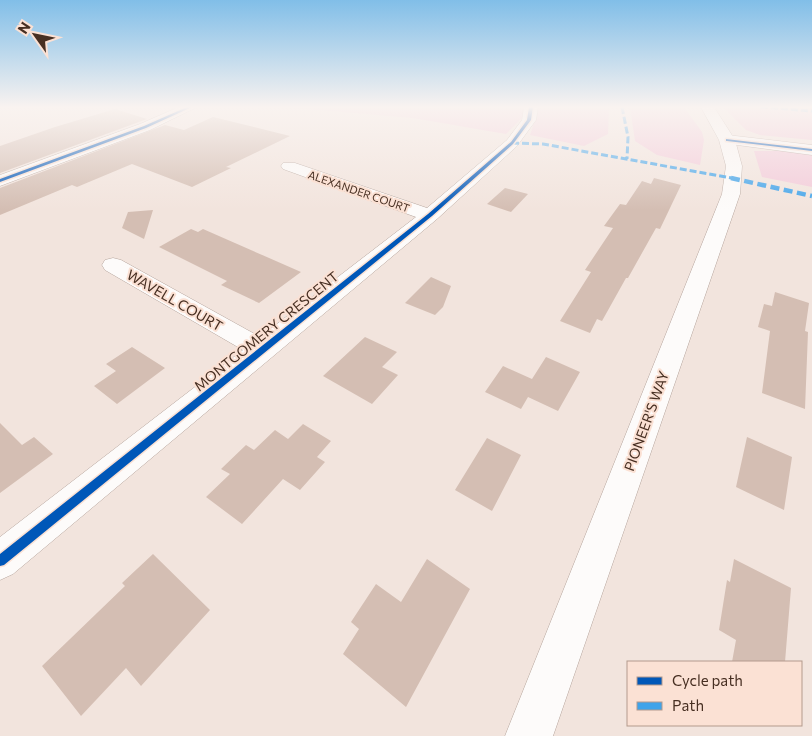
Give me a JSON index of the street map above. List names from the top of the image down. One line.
{"streets":{"street":["ALEXANDER COURT","WAVELL COURT","MONTGOMERY CRESCENT","PIONEER'S WAY"]},"crossings":[["ALEXANDER COURT","MONTGOMERY CRESCENT"],["WAVELL COURT","MONTGOMERY CRESCENT"]],"legend":["Cycle path","Path"],"north":"top left"}
